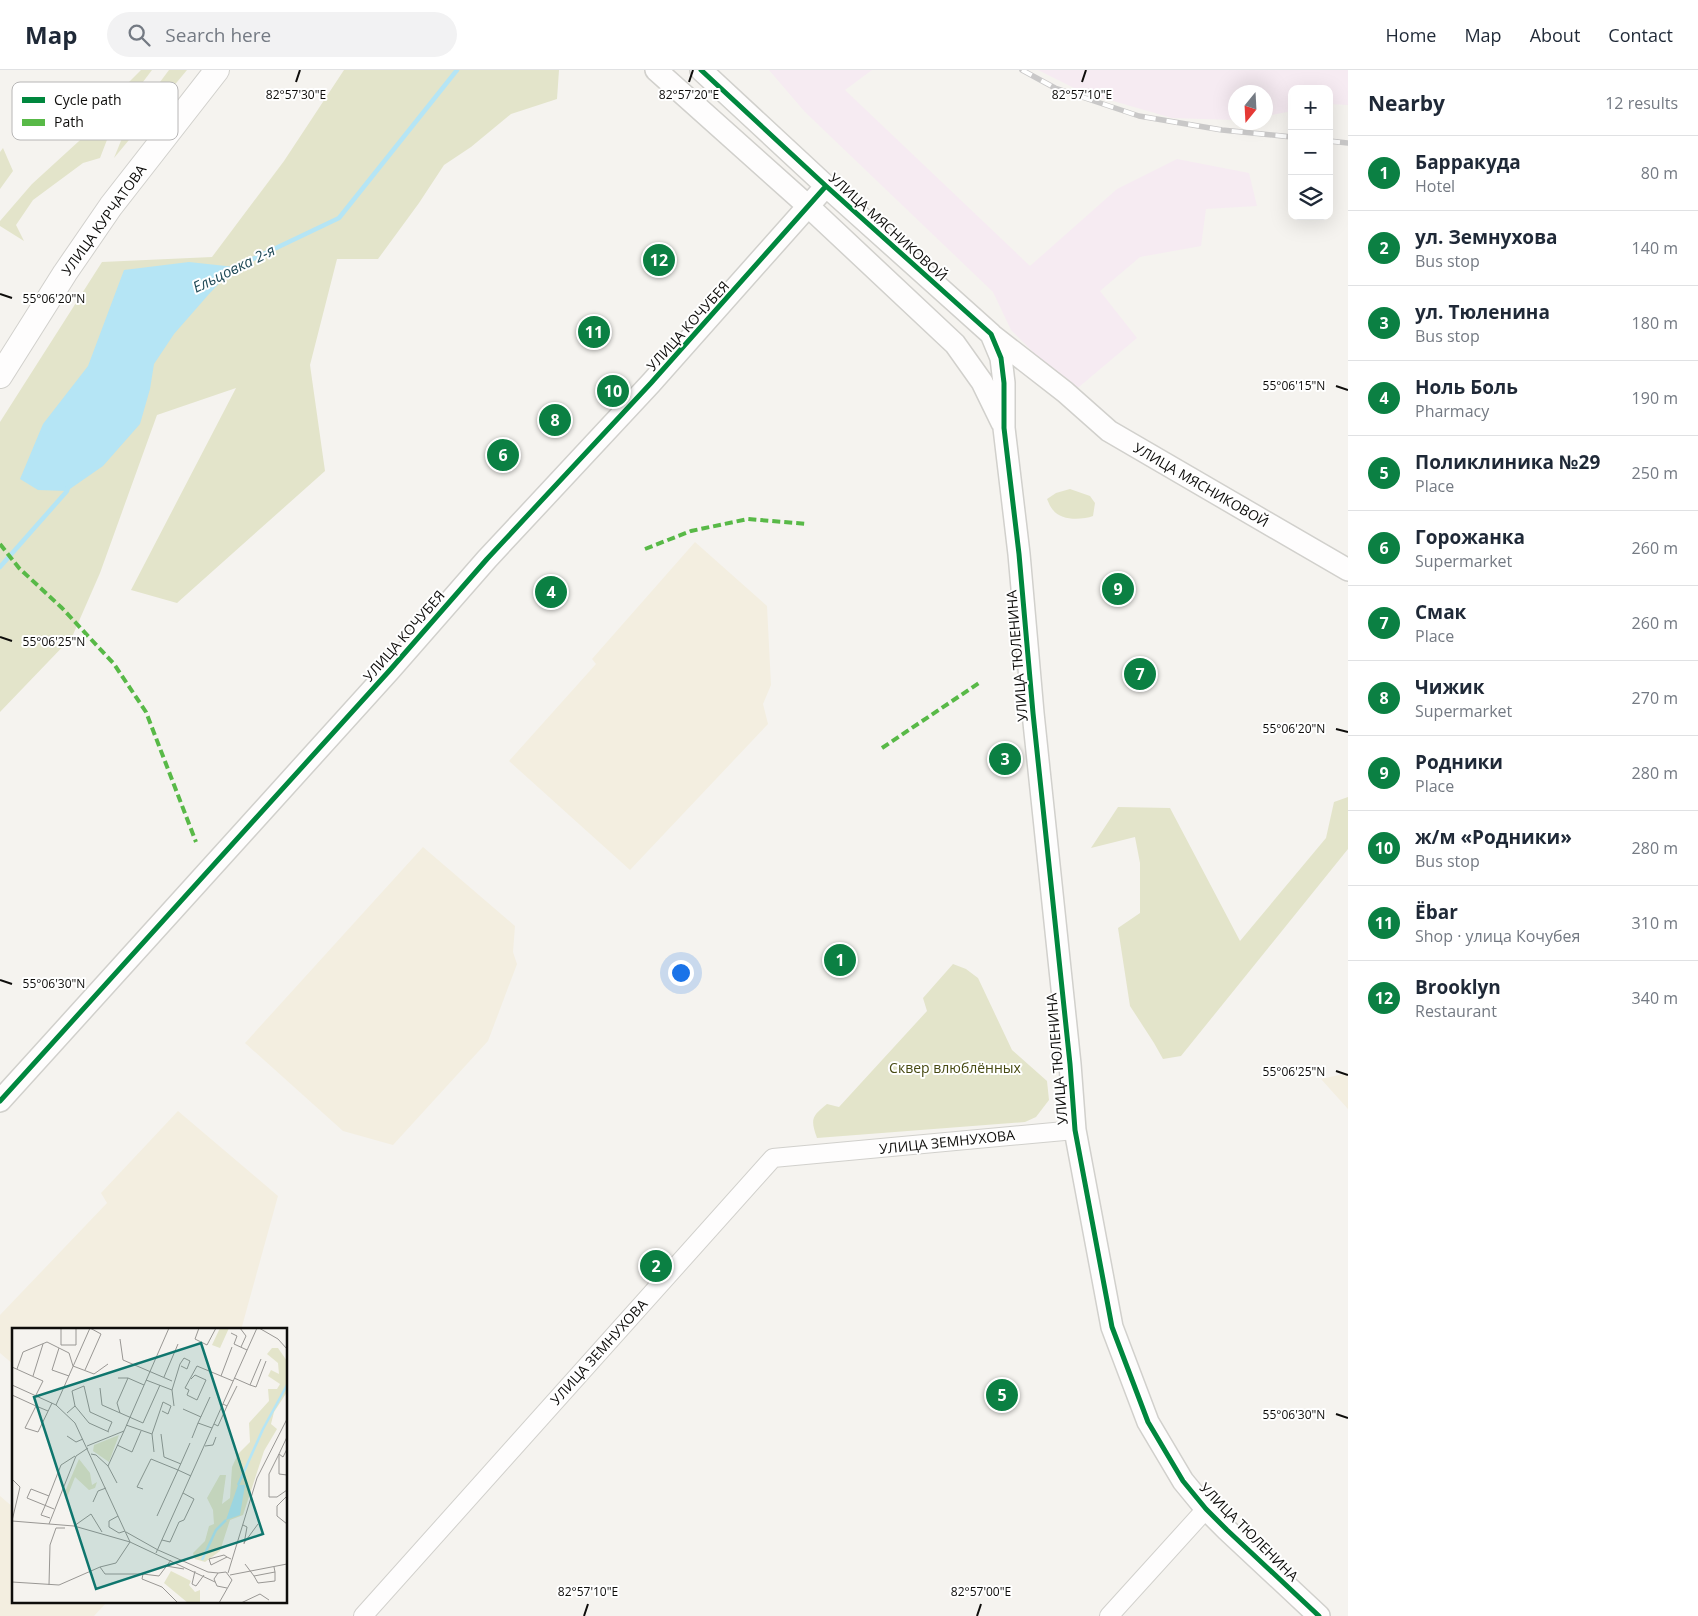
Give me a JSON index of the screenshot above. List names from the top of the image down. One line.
{"streets":{"main road":["УЛИЦА КУРЧАТОВА"],"street":["УЛИЦА МЯСНИКОВОЙ","УЛИЦА КОЧУБЕЯ","УЛИЦА ТЮЛЕНИНА","УЛИЦА ЗЕМНУХОВА"]},"crossings":[["УЛИЦА МЯСНИКОВОЙ","УЛИЦА КОЧУБЕЯ"],["УЛИЦА МЯСНИКОВОЙ","УЛИЦА ТЮЛЕНИНА"],["УЛИЦА ТЮЛЕНИНА","УЛИЦА ЗЕМНУХОВА"]],"water":["Ельцовка 2-я"],"parks":["Сквер влюблённых"],"legend":["Cycle path","Path"],"north":"bottom","page":{"header":"Map","search":"Search here","nav":["Home","Map","About","Contact"],"heading":["Nearby","12 results"],"map_buttons":["+","−"],"list":[{"mark":"1","name":"Барракуда","note":"Hotel","value":"80 m"},{"mark":"2","name":"ул. Земнухова","note":"Bus stop","value":"140 m"},{"mark":"3","name":"ул. Тюленина","note":"Bus stop","value":"180 m"},{"mark":"4","name":"Ноль Боль","note":"Pharmacy","value":"190 m"},{"mark":"5","name":"Поликлиника №29","note":"Place","value":"250 m"},{"mark":"6","name":"Горожанка","note":"Supermarket","value":"260 m"},{"mark":"7","name":"Смак","note":"Place","value":"260 m"},{"mark":"8","name":"Чижик","note":"Supermarket","value":"270 m"},{"mark":"9","name":"Родники","note":"Place","value":"280 m"},{"mark":"10","name":"ж/м «Родники»","note":"Bus stop","value":"280 m"},{"mark":"11","name":"Ёbar","note":"Shop · улица Кочубея","value":"310 m"},{"mark":"12","name":"Brooklyn","note":"Restaurant","value":"340 m"}],"pins":["12","11","10","8","6","9","4","7","3","1","2","5"]},"coordinates":["82°57'30\"E","82°57'20\"E","82°57'10\"E","55°06'20\"N","55°06'15\"N","55°06'25\"N","55°06'30\"N","82°57'00\"E"]}
